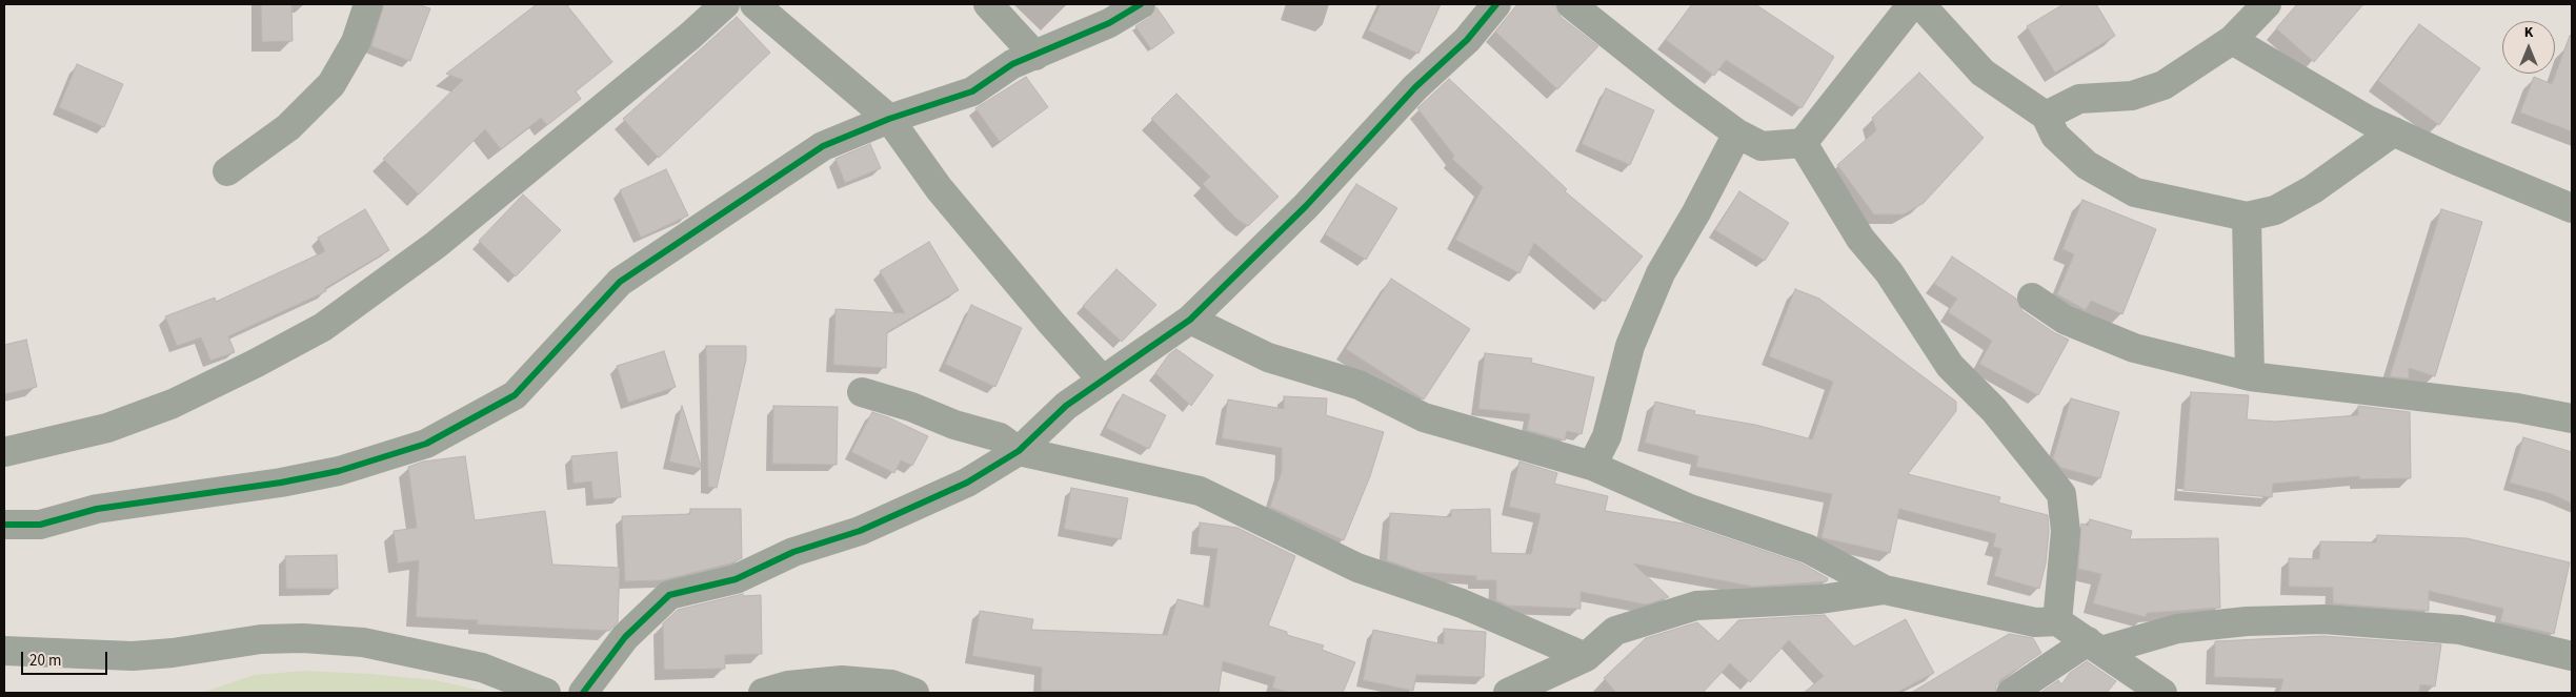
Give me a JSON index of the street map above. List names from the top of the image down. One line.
{"scale_bar":"20 m","north":"top"}
